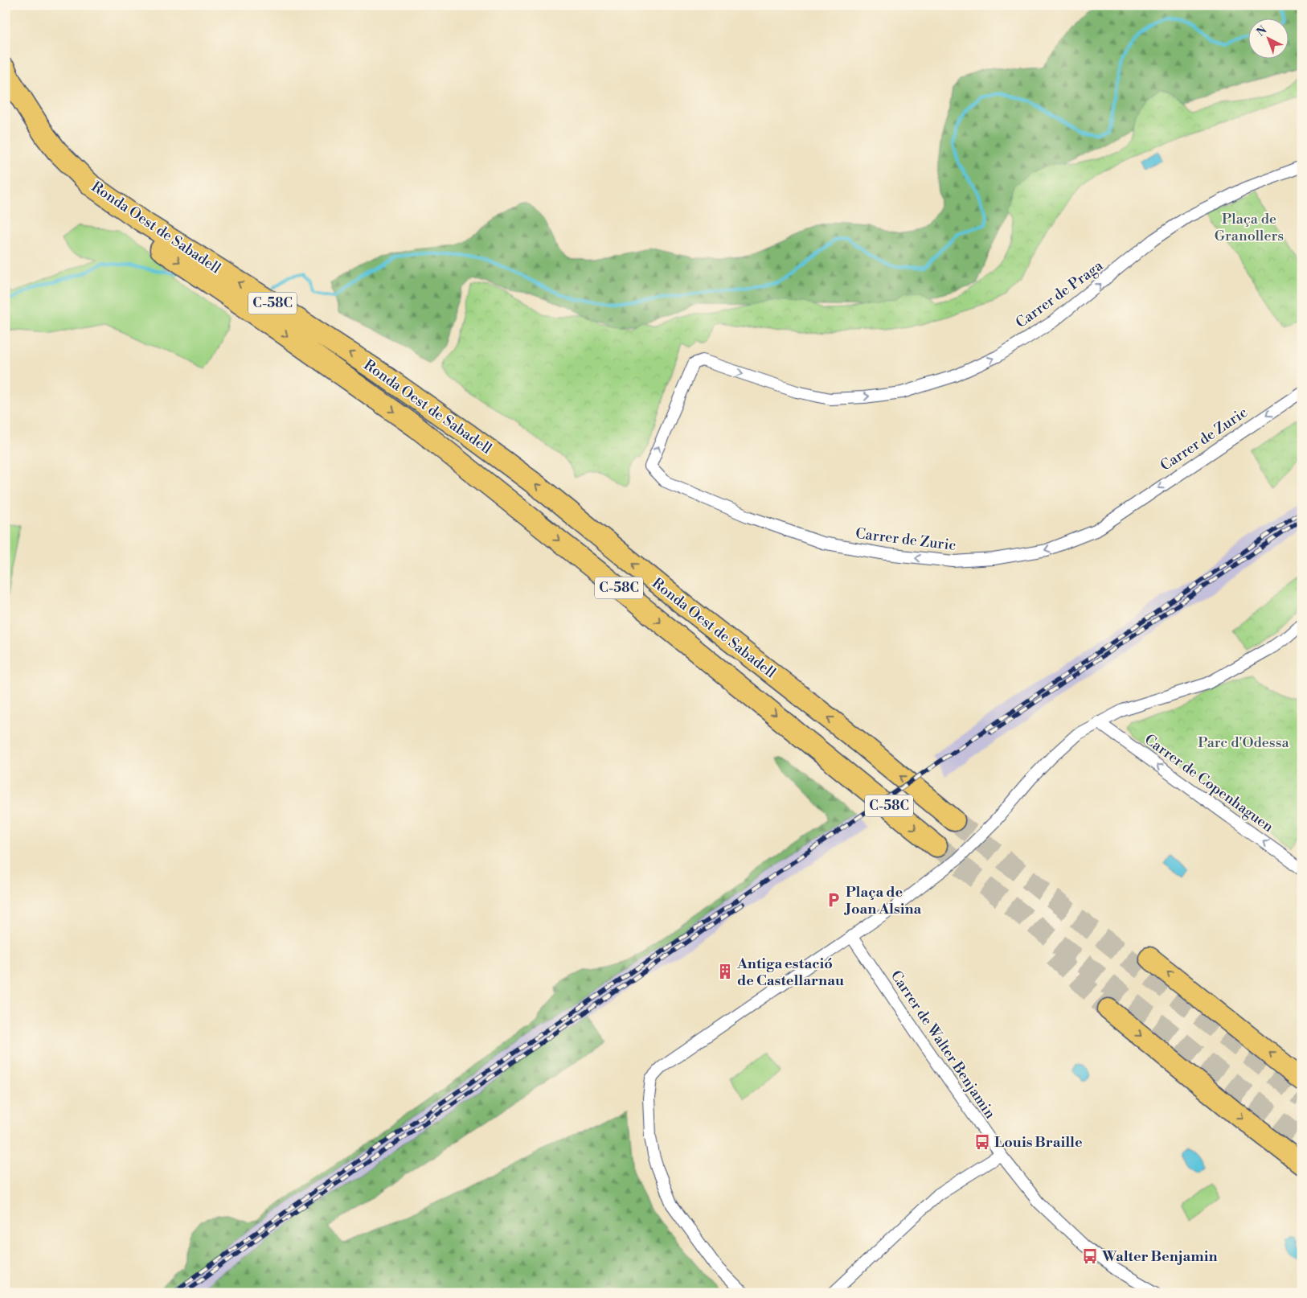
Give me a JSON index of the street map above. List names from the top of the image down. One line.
{"streets":{"highway":["Ronda Oest de Sabadell","C-58C"],"street":["Carrer de Praga","Carrer de Zuric","Carrer de Copenhaguen","Carrer de Walter Benjamin"]},"crossings":[["Carrer de Praga","Carrer de Zuric"]],"one_way":["Carrer de Praga","Carrer de Zuric","Carrer de Copenhaguen"],"parks":["Plaça de Granollers","Parc d'Odessa"],"places":{"parking":["Plaça de Joan Alsina"],"building":["Antiga estació de Castellarnau"],"bus stop":["Louis Braille","Walter Benjamin"]},"north":"top left"}
